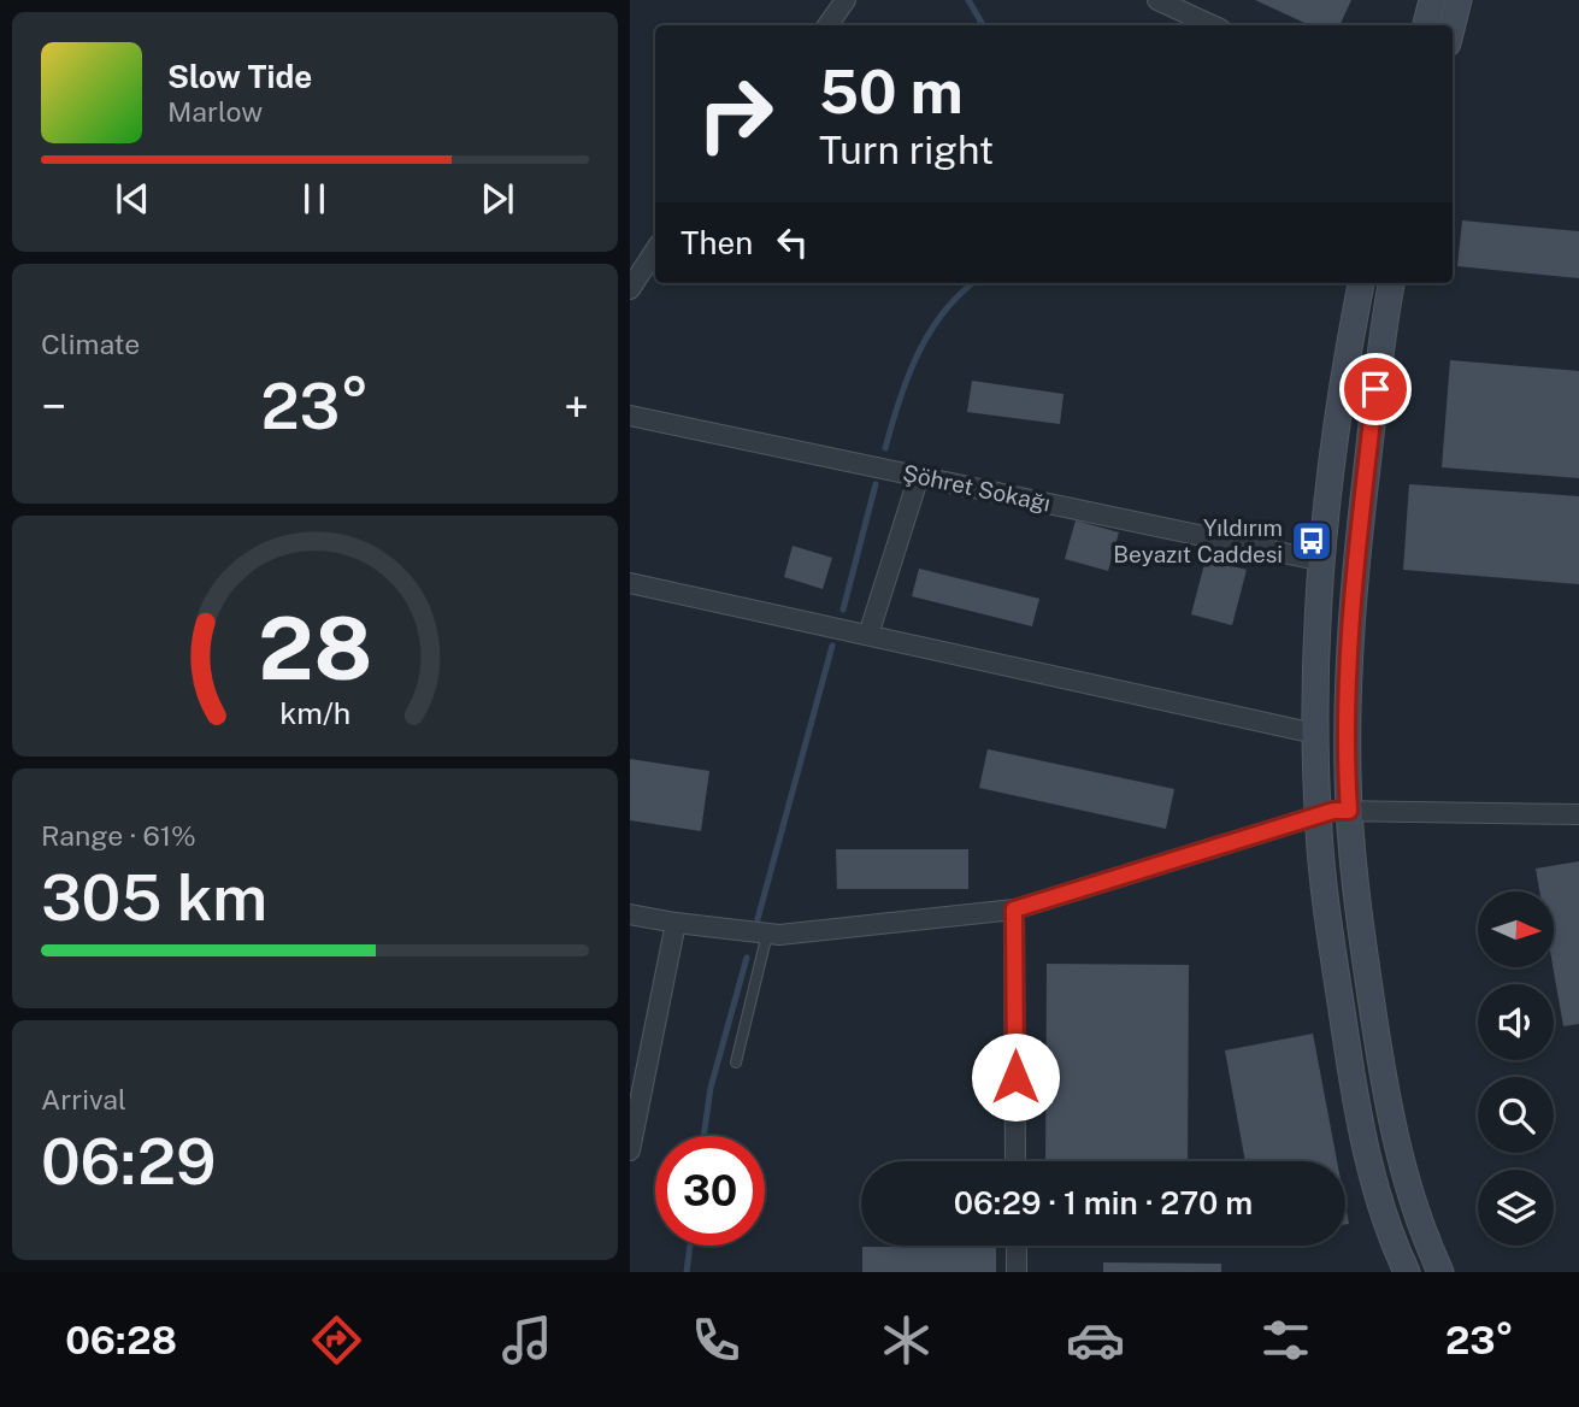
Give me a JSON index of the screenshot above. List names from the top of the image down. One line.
{"streets":{"street":["Şöhret Sokağı"]},"places":{"bus stop":["Yıldırım Beyazıt Caddesi"]},"north":"right","page":{"turn":["50 m","Turn right"],"song":["Slow Tide","Marlow"],"then":"Then","tile":["Climate",["Range · 61%","305 km"],["Arrival","06:29"]],"heat":["−","23°","+"],"limit":"30","trip":"06:29 · 1 min · 270 m","tabs":["06:28","23°"],"gauge":["28","km/h"]}}
